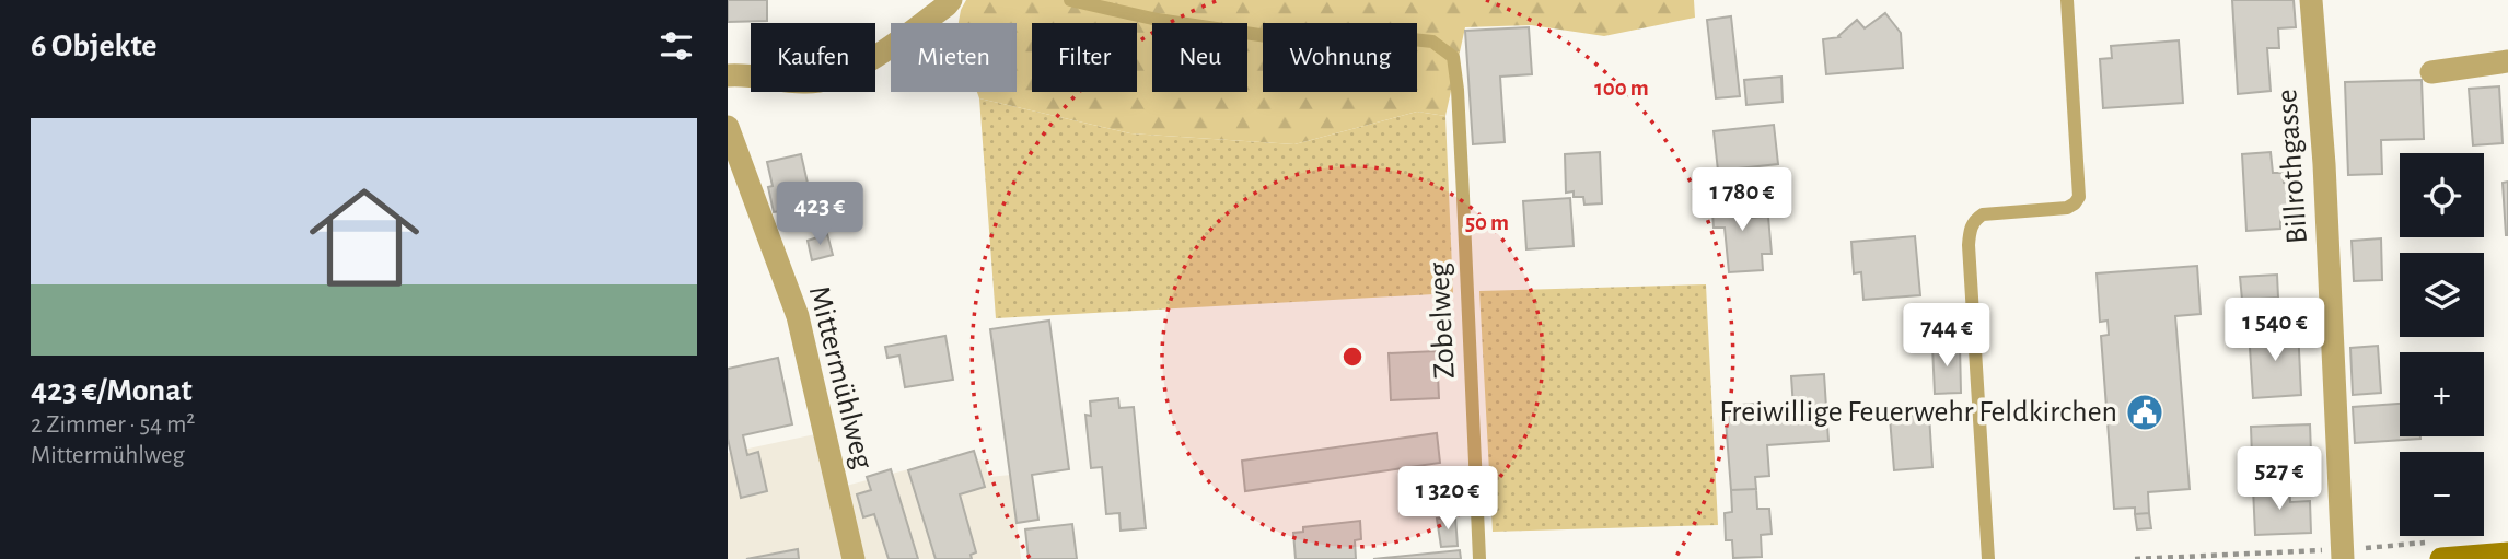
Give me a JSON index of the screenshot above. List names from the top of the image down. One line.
{"streets":{"street":["Billrothgasse","Mittermühlweg"],"lane":["Zobelweg"]},"places":{"public building":["Freiwillige Feuerwehr Feldkirchen"]},"page":{"heading":"6 Objekte","chip":["Kaufen","Mieten","Filter","Neu","Wohnung"],"list":[{"name":"423 €/Monat","note":"2 Zimmer · 54 m² · Mittermühlweg"}],"map_buttons":["+","−"],"price":["1 780 €","423 €","1 540 €","744 €","527 €","1 320 €"]},"rings":["100 m","50 m"]}
